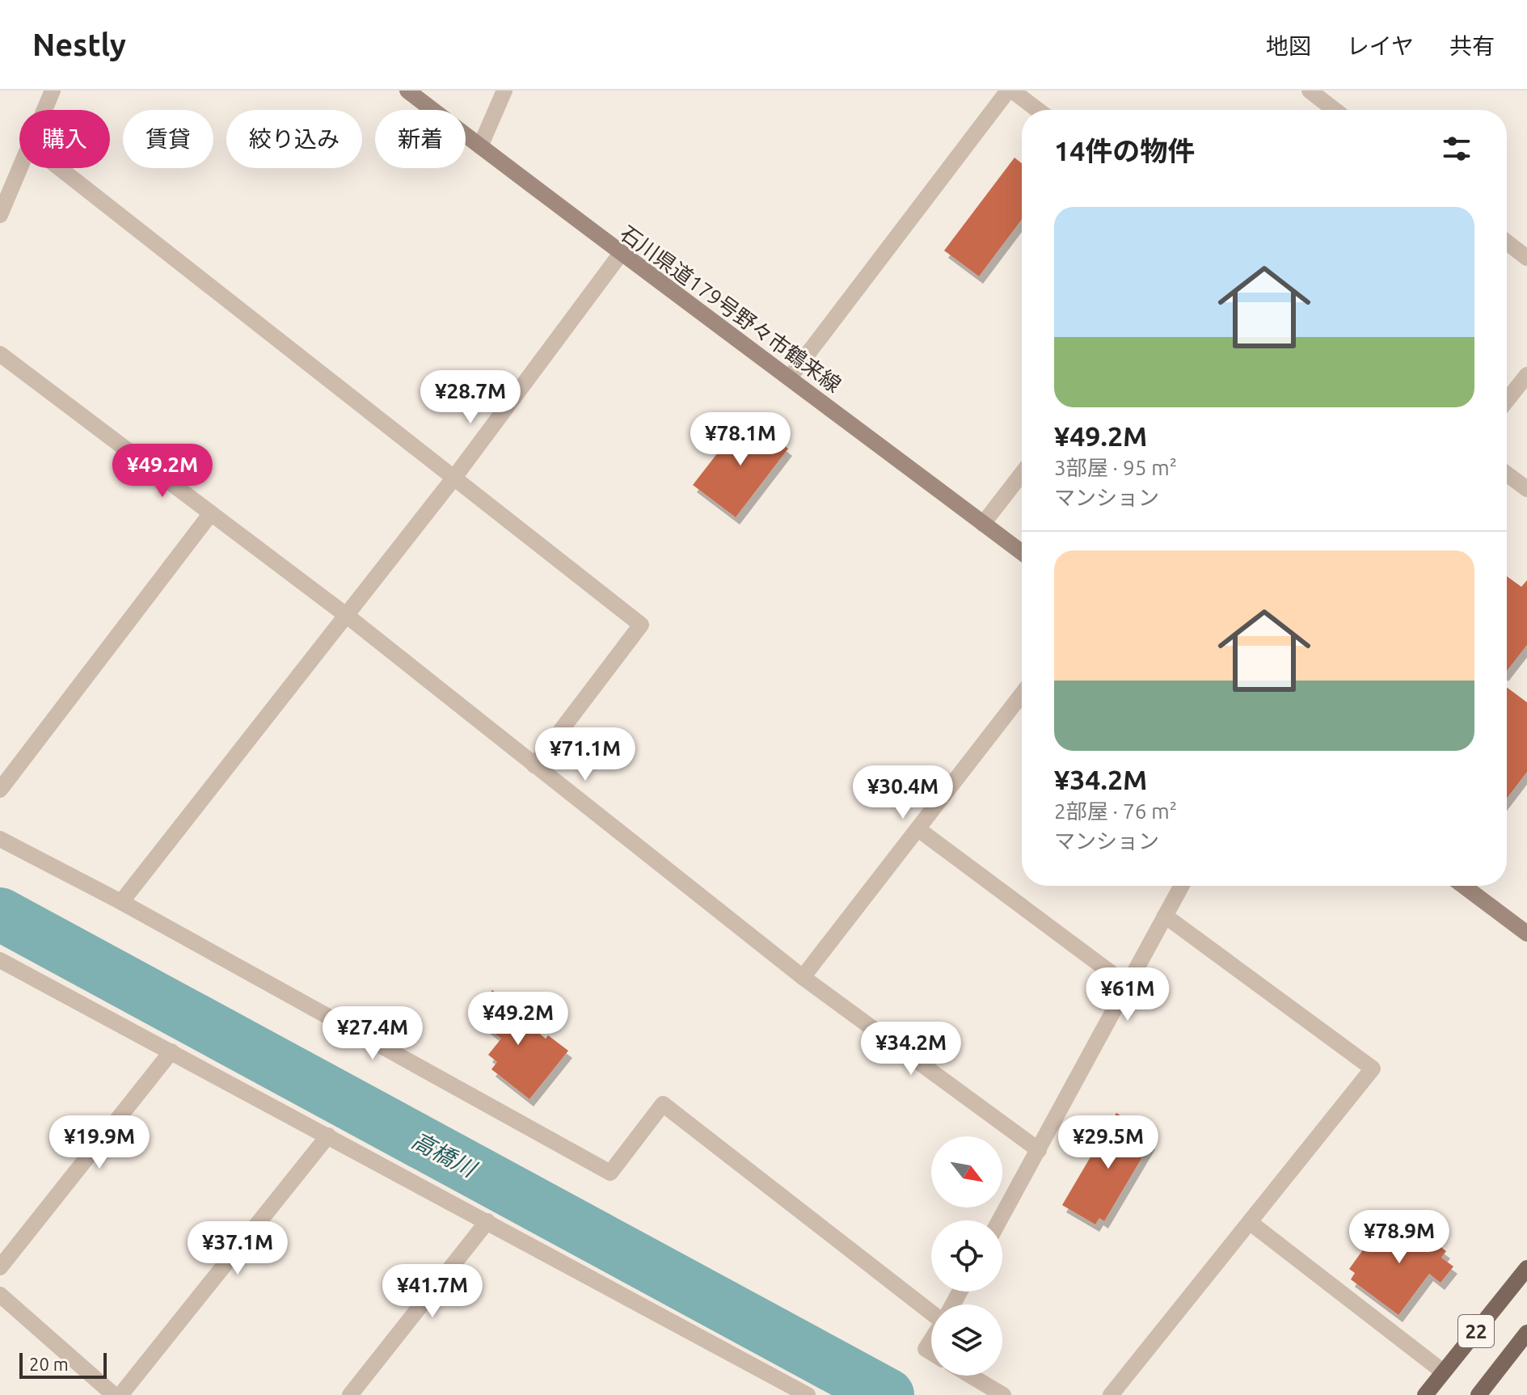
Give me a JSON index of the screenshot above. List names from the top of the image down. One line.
{"streets":{"main road":["石川県道179号野々市鶴来線","22"]},"water":["高橋川"],"scale_bar":"20 m","north":"bottom right","page":{"header":"Nestly","nav":["地図","レイヤ","共有"],"chip":["購入","賃貸","絞り込み","新着"],"heading":"14件の物件","list":[{"name":"¥49.2M","note":"3部屋 · 95 m² · マンション"},{"name":"¥34.2M","note":"2部屋 · 76 m² · マンション"}],"price":["¥28.7M","¥78.1M","¥49.2M","¥71.1M","¥30.4M","¥61M","¥49.2M","¥27.4M","¥34.2M","¥19.9M","¥29.5M","¥78.9M","¥37.1M","¥41.7M"],"scale":"20 m"}}
